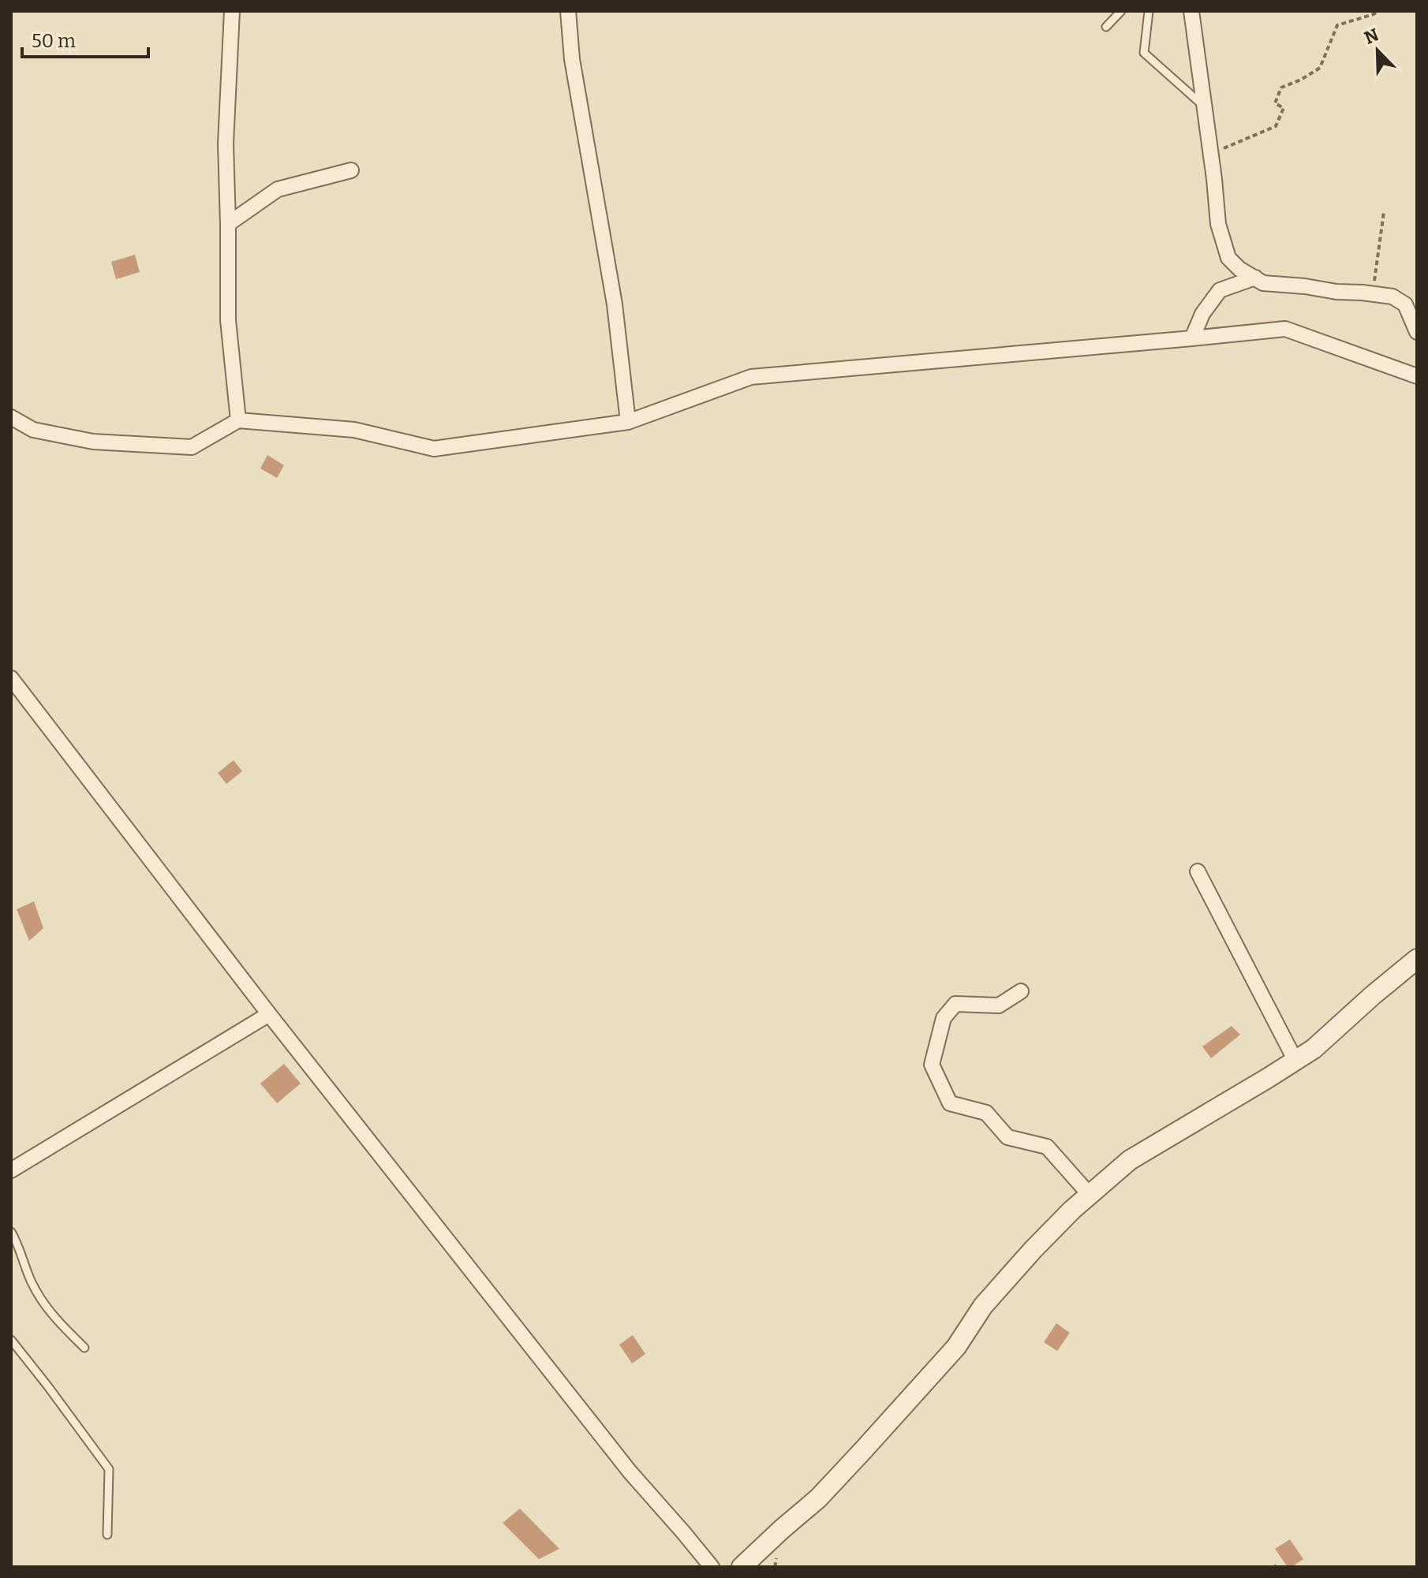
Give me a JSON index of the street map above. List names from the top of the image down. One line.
{"scale_bar":"50 m","north":"top left"}
